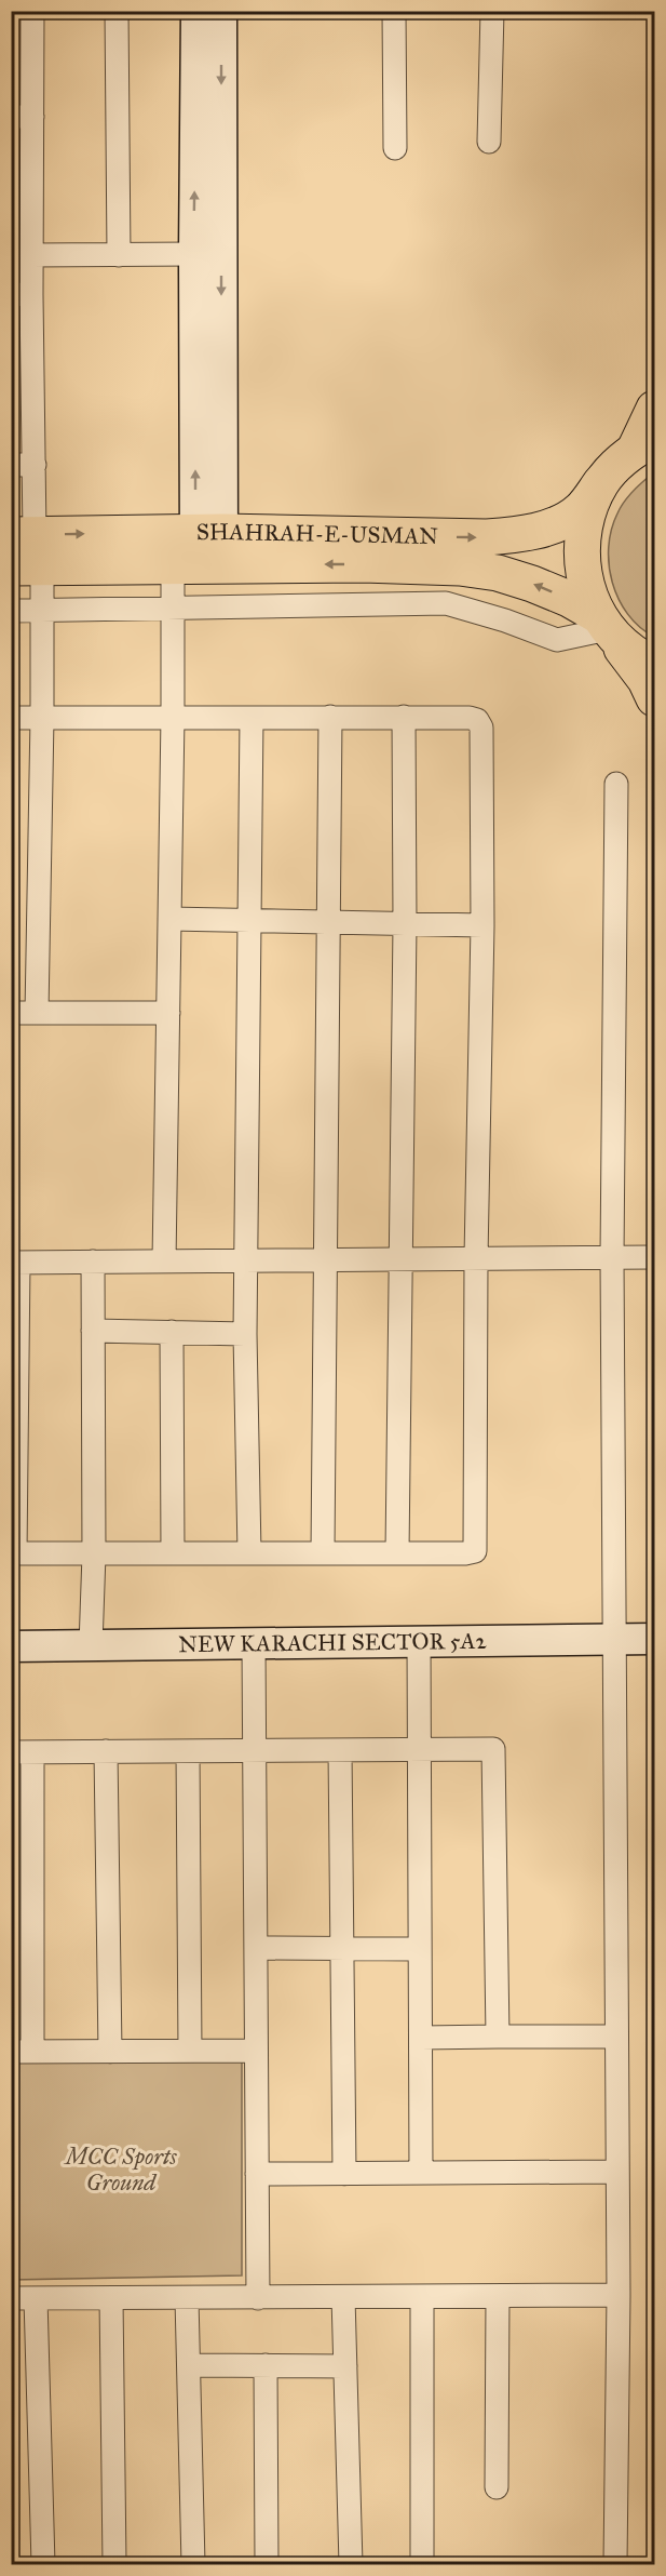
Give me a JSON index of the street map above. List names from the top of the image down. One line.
{"streets":{"main road":["SHAHRAH-E-USMAN"],"street":["NEW KARACHI SECTOR 5A2"]},"parks":["MCC Sports Ground"]}
